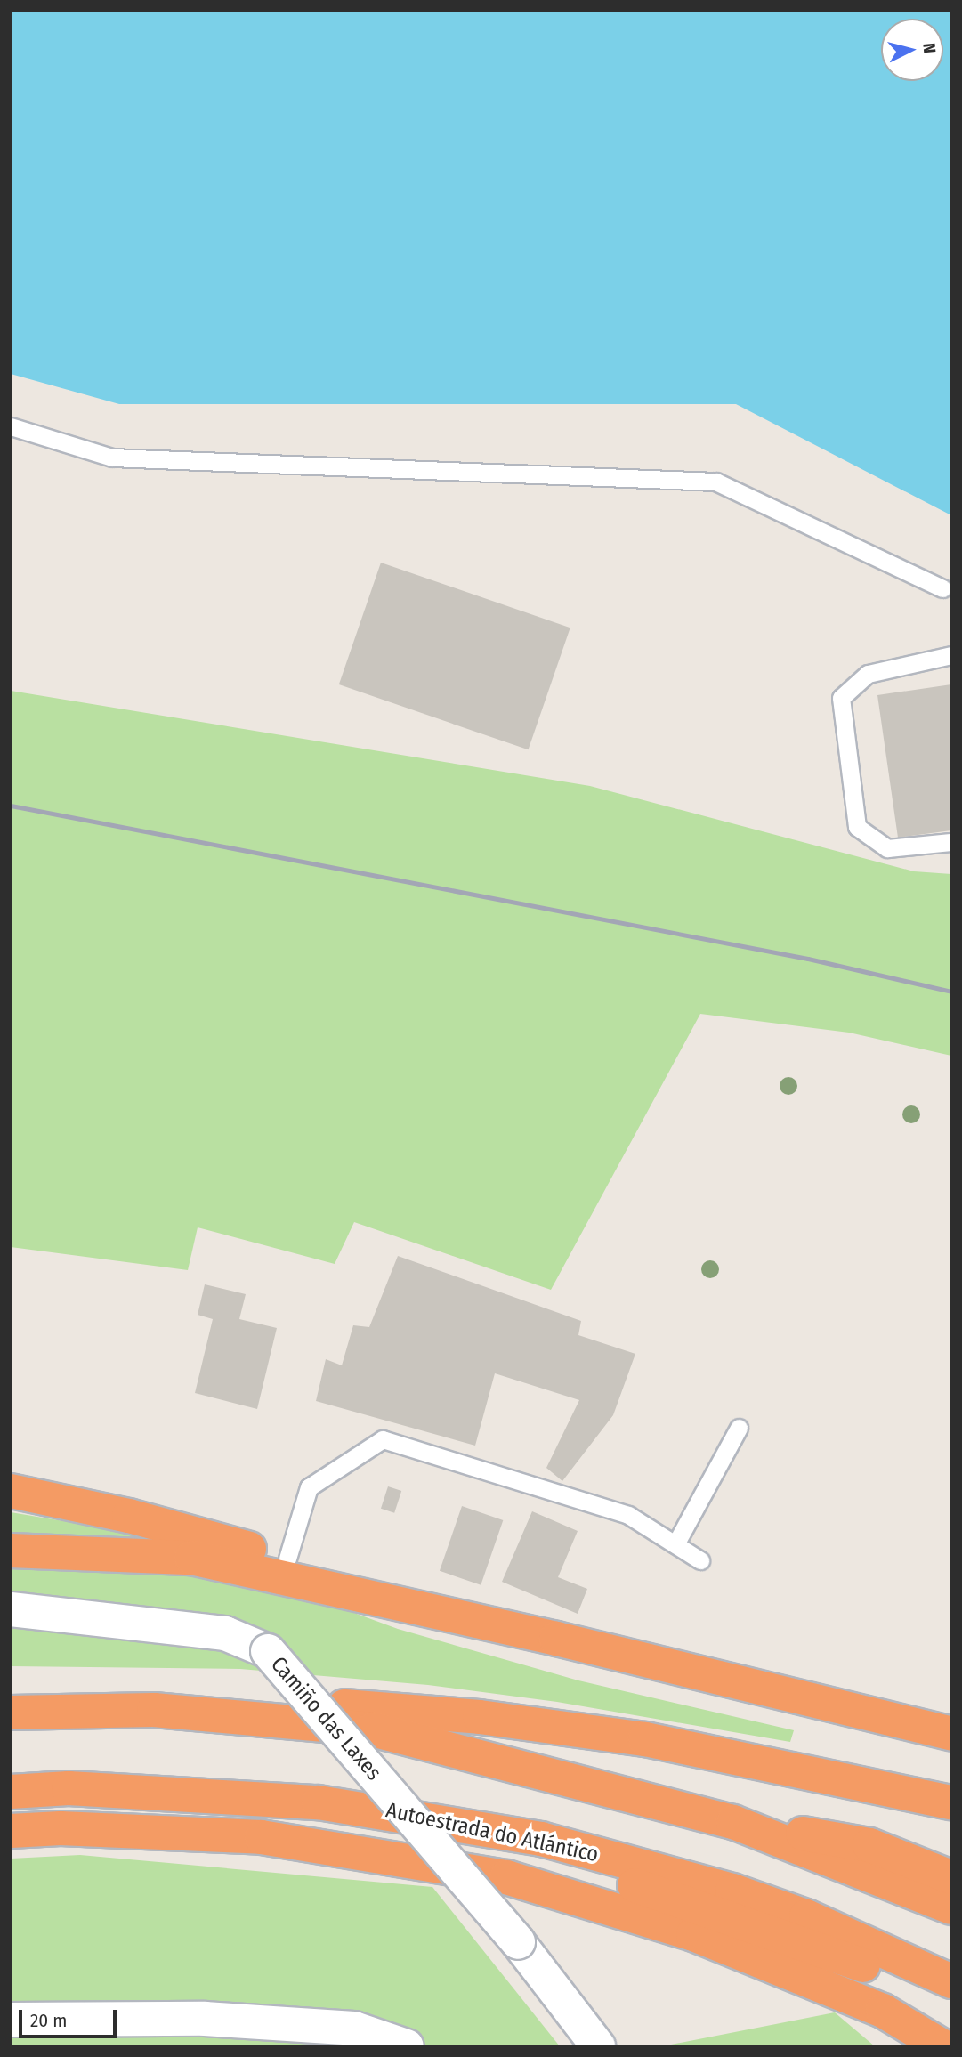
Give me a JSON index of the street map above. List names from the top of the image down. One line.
{"streets":{"highway":["Autoestrada do Atlántico"],"street":["Camiño das Laxes"]},"scale_bar":"20 m","north":"right"}
